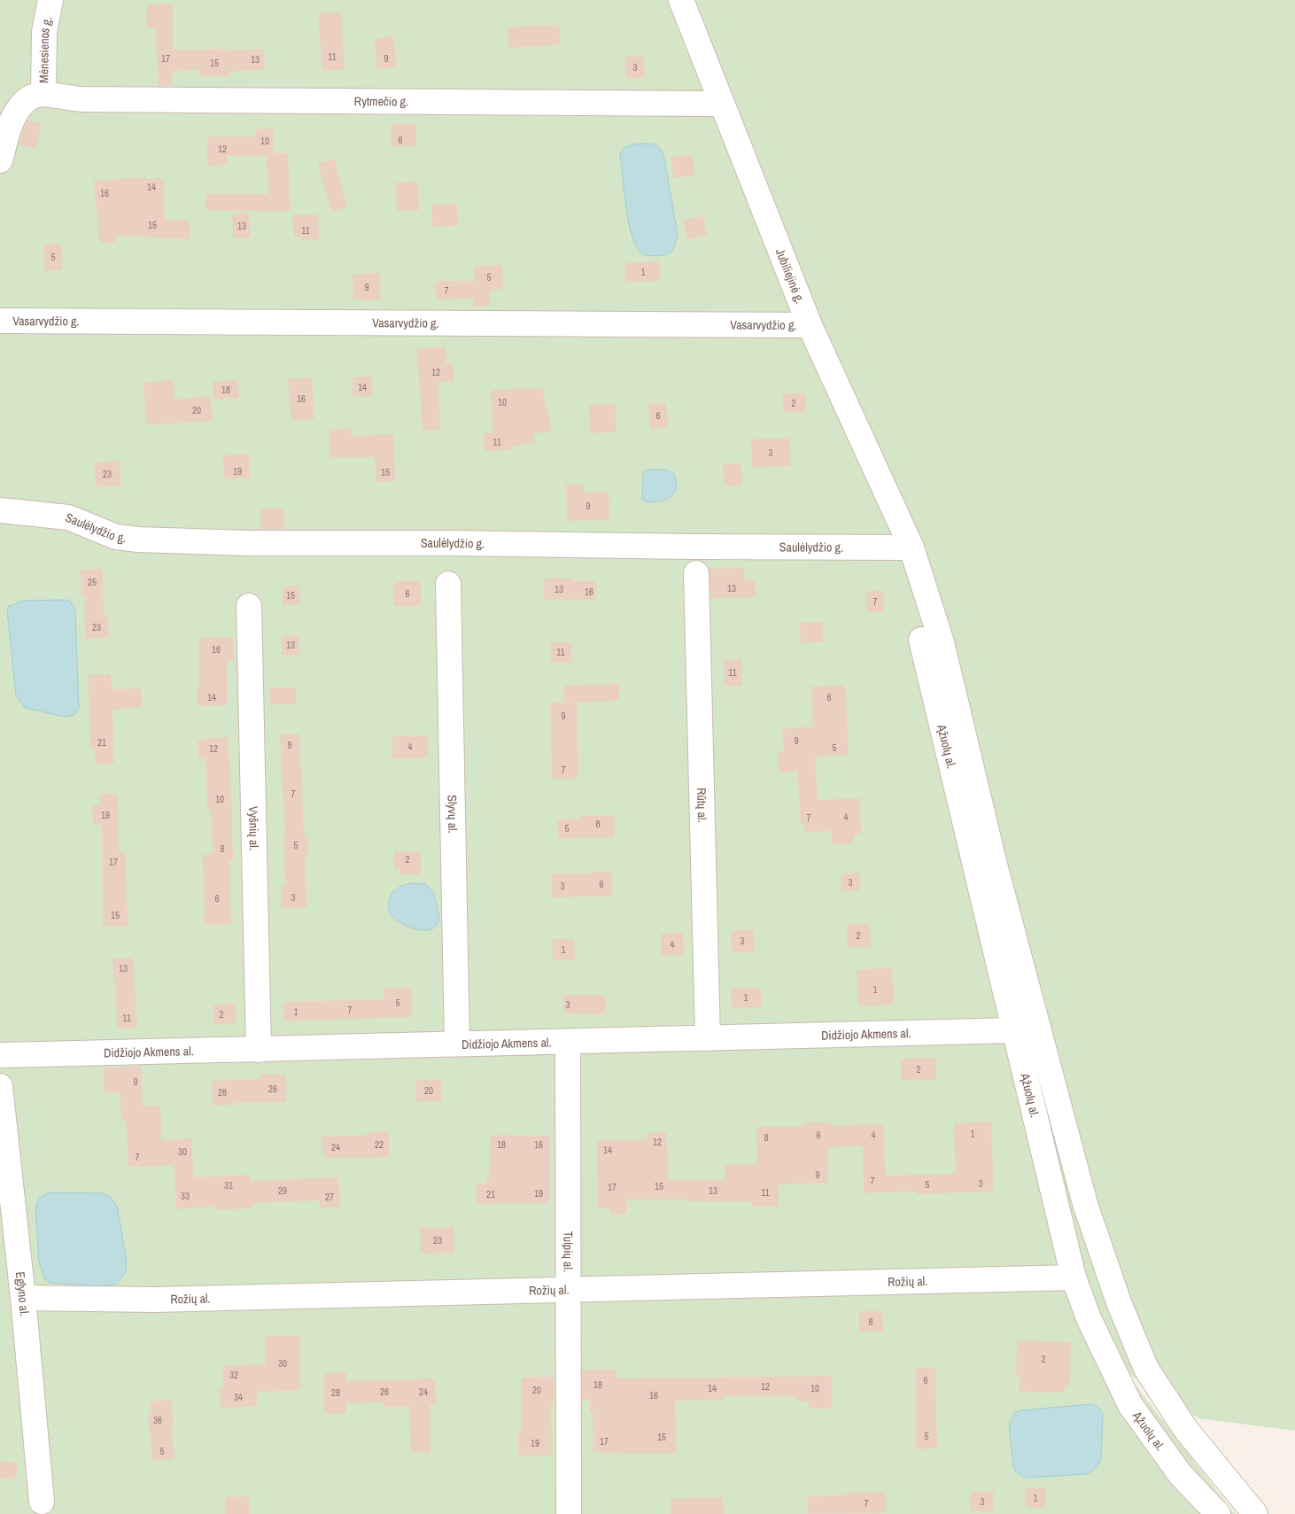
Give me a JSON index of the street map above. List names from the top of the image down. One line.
{"streets":{"street":["Mėnesienos g.","Rytmečio g.","Jubiliejinė g.","Vasarvydžio g.","Saulėlydžio g.","Ąžuolų al.","Rūtų al.","Slyvų al.","Vyšnių al.","Didžiojo Akmens al.","Tulpių al.","Rožių al.","Eglyno al."]},"crossings":[["Mėnesienos g.","Rytmečio g."],["Rytmečio g.","Jubiliejinė g."],["Jubiliejinė g.","Vasarvydžio g."],["Jubiliejinė g.","Saulėlydžio g."],["Ąžuolų al.","Didžiojo Akmens al."],["Ąžuolų al.","Rožių al."],["Rūtų al.","Didžiojo Akmens al."],["Slyvų al.","Didžiojo Akmens al."],["Vyšnių al.","Didžiojo Akmens al."],["Didžiojo Akmens al.","Tulpių al."],["Tulpių al.","Rožių al."],["Rožių al.","Eglyno al."]],"house_numbers":["11","17","9","13","15","3","6","10","12","14","16","15","13","11","5","1","5","9","7","12","14","18","16","10","2","20","6","11","3","19","15","23","9","25","13","13","16","6","15","7","23","13","16","11","11","14","6","9","9","21","9","4","5","12","7","7","10","19","4","7","8","5","5","8","2","17","3","6","3","3","6","15","2","3","4","1","13","1","1","5","3","7","1","2","11","2","9","26","20","28","1","6","4","8","12","22","18","16","24","14","30","7","9","7","3","5","31","15","17","29","13","11","19","21","33","27","23","8","2","30","32","6","18","12","14","10","20","26","24","28","16","34","36","5","15","17","19","5","1","3","7"]}
